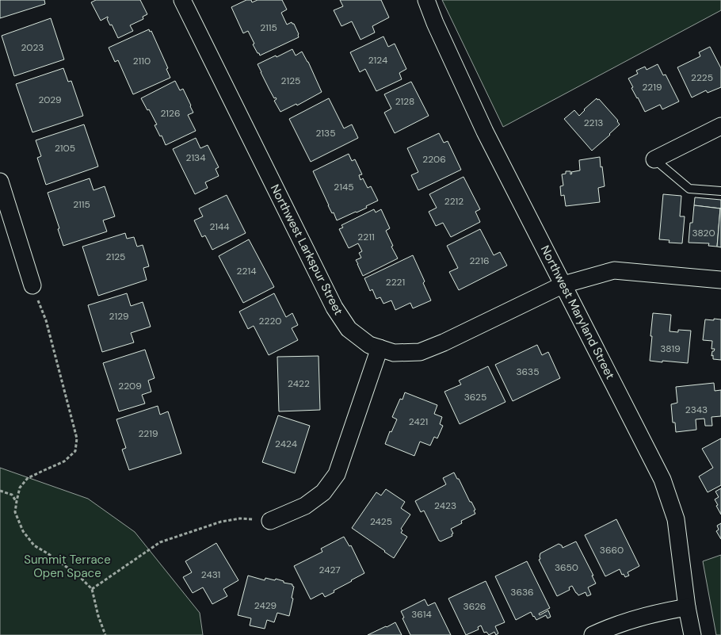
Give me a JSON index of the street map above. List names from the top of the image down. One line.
{"streets":{"street":["Northwest Larkspur Street","Northwest Maryland Street"]},"crossings":[["Northwest Larkspur Street","Northwest Maryland Street"]],"parks":["Summit Terrace Open Space"],"house_numbers":["2115","2023","2124","2110","2225","2125","2219","2029","2128","2126","2213","2135","2105","2134","2206","2145","2212","2115","2144","3820","2211","2125","2216","2214","2221","2129","2220","3819","3635","2422","2209","3625","2343","2421","2219","2424","2423","2425","3660","3650","2427","2431","3636","2429","3626","3614"]}
